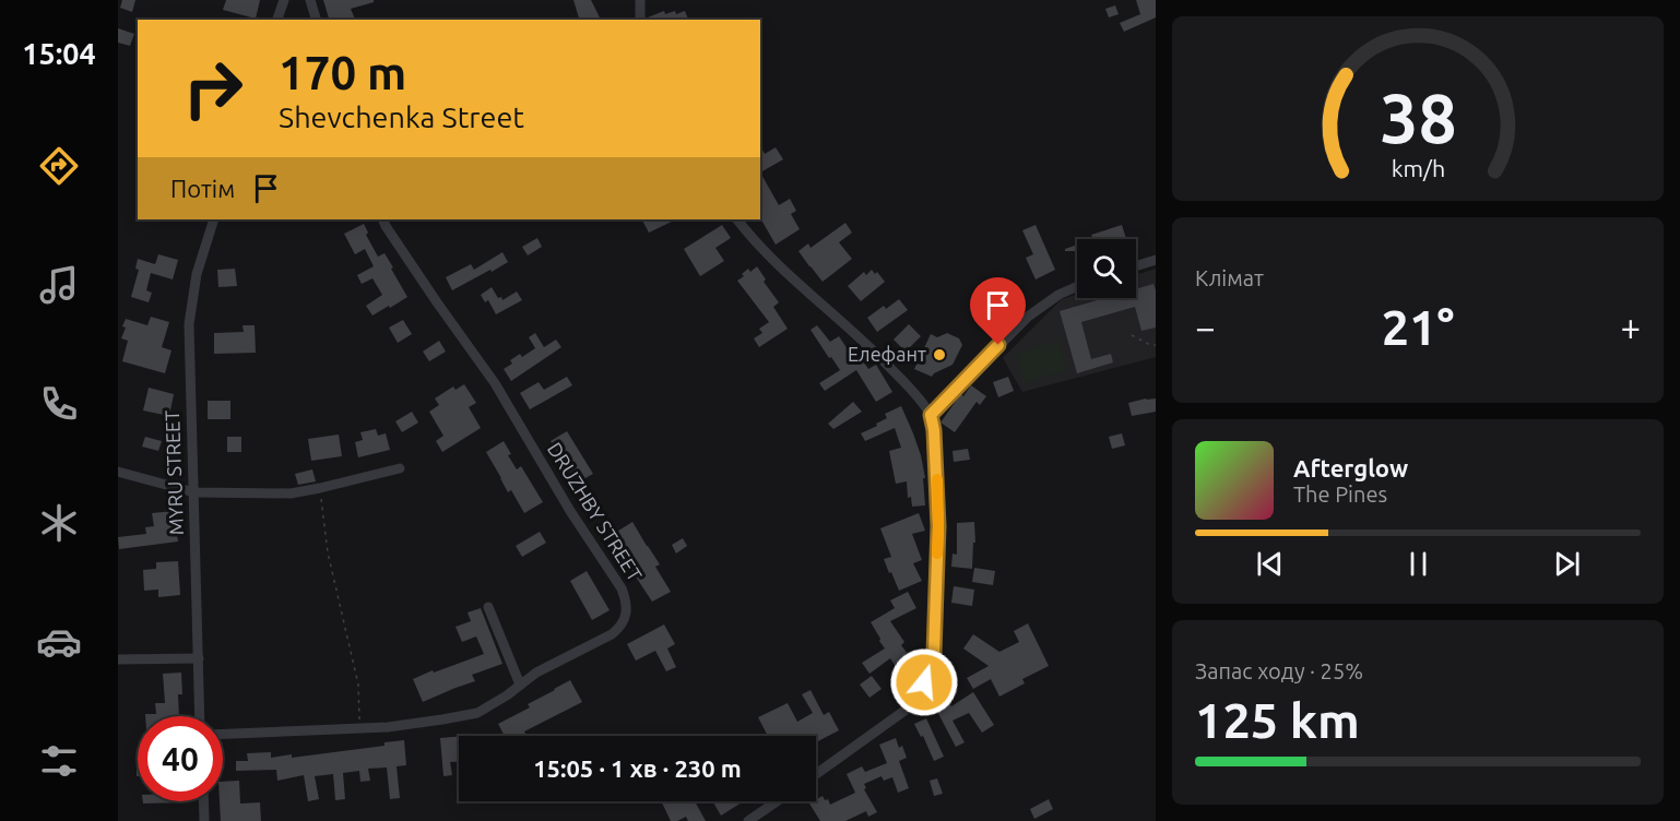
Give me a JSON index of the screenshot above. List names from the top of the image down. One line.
{"streets":{"street":["MYRU STREET","DRUZHBY STREET"]},"places":["Елефант"],"page":{"tabs":"15:04","turn":["170 m","Shevchenka Street"],"then":"Потім","tile":["Клімат",["Запас ходу · 25%","125 km"]],"heat":["−","21°","+"],"song":["Afterglow","The Pines"],"limit":"40","trip":"15:05 · 1 хв · 230 m","gauge":["38","km/h"]}}
